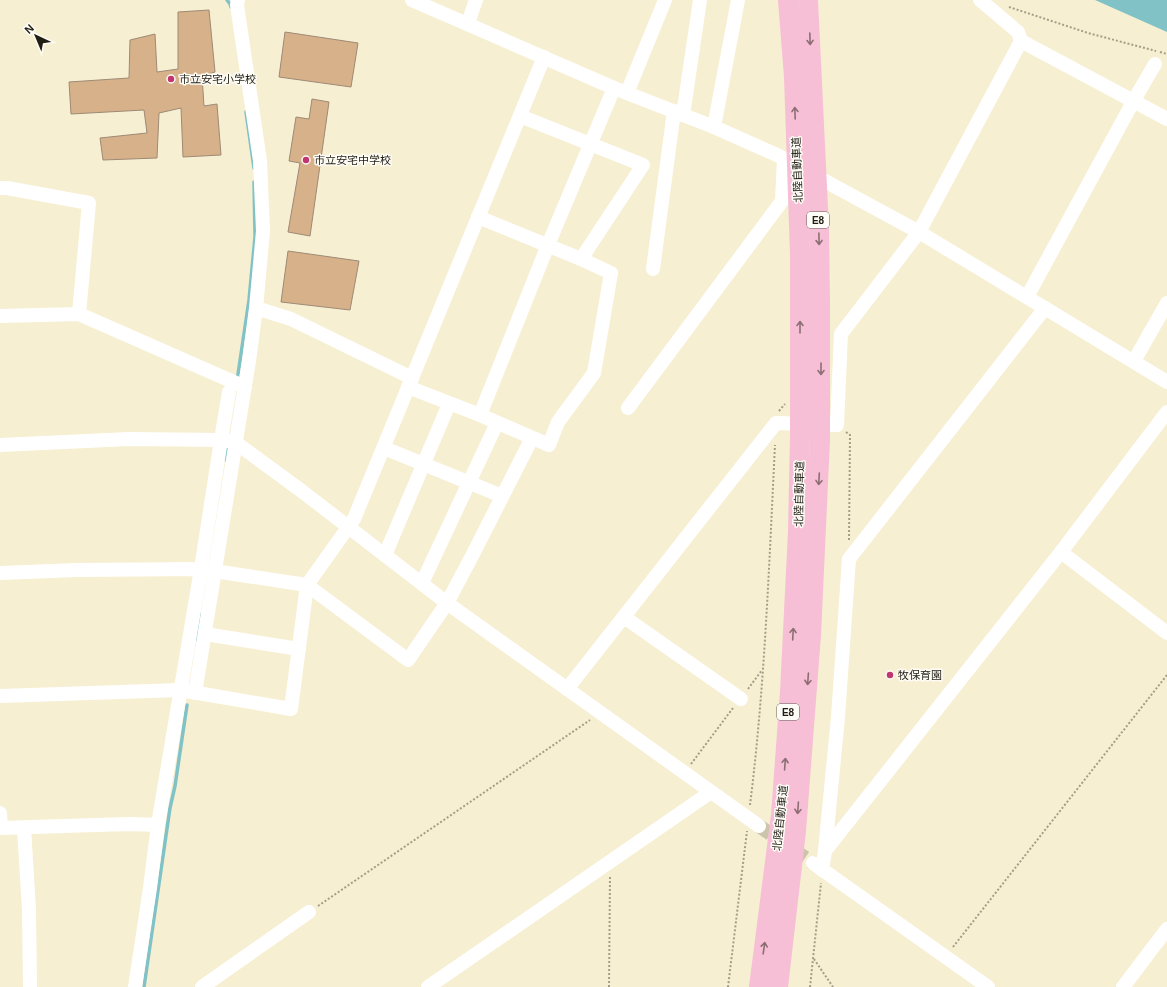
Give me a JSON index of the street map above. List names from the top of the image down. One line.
{"streets":{"highway":["北陸自動車道","E8"]},"places":["市立安宅小学校","市立安宅中学校","牧保育園"],"north":"top left"}
